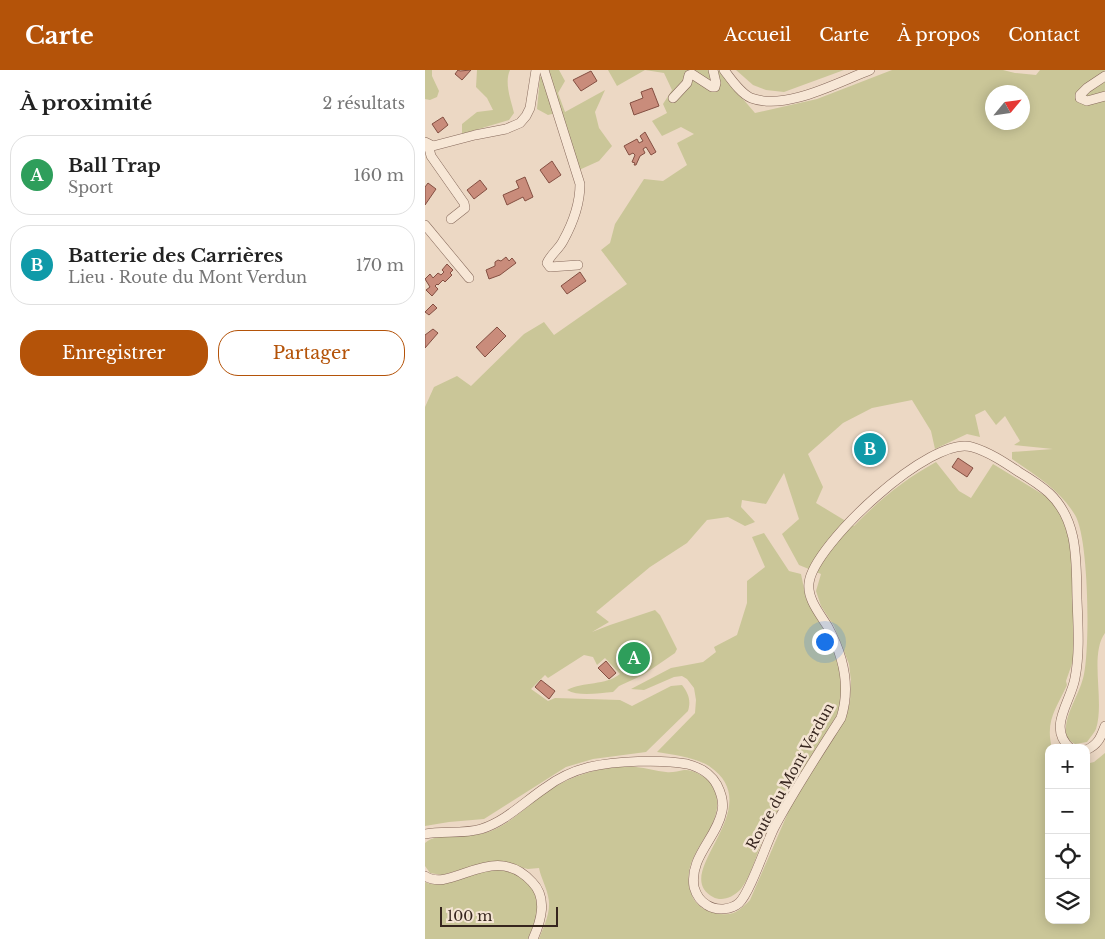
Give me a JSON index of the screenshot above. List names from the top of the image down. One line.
{"streets":{"street":["Route du Mont Verdun"]},"scale_bar":"100 m","north":"top right","page":{"header":"Carte","nav":["Accueil","Carte","À propos","Contact"],"heading":["À proximité","2 résultats"],"list":[{"mark":"A","name":"Ball Trap","note":"Sport","value":"160 m"},{"mark":"B","name":"Batterie des Carrières","note":"Lieu · Route du Mont Verdun","value":"170 m"}],"buttons":["Enregistrer","Partager"],"pins":["B","A"],"map_buttons":["+","−"],"scale":"100 m"}}
